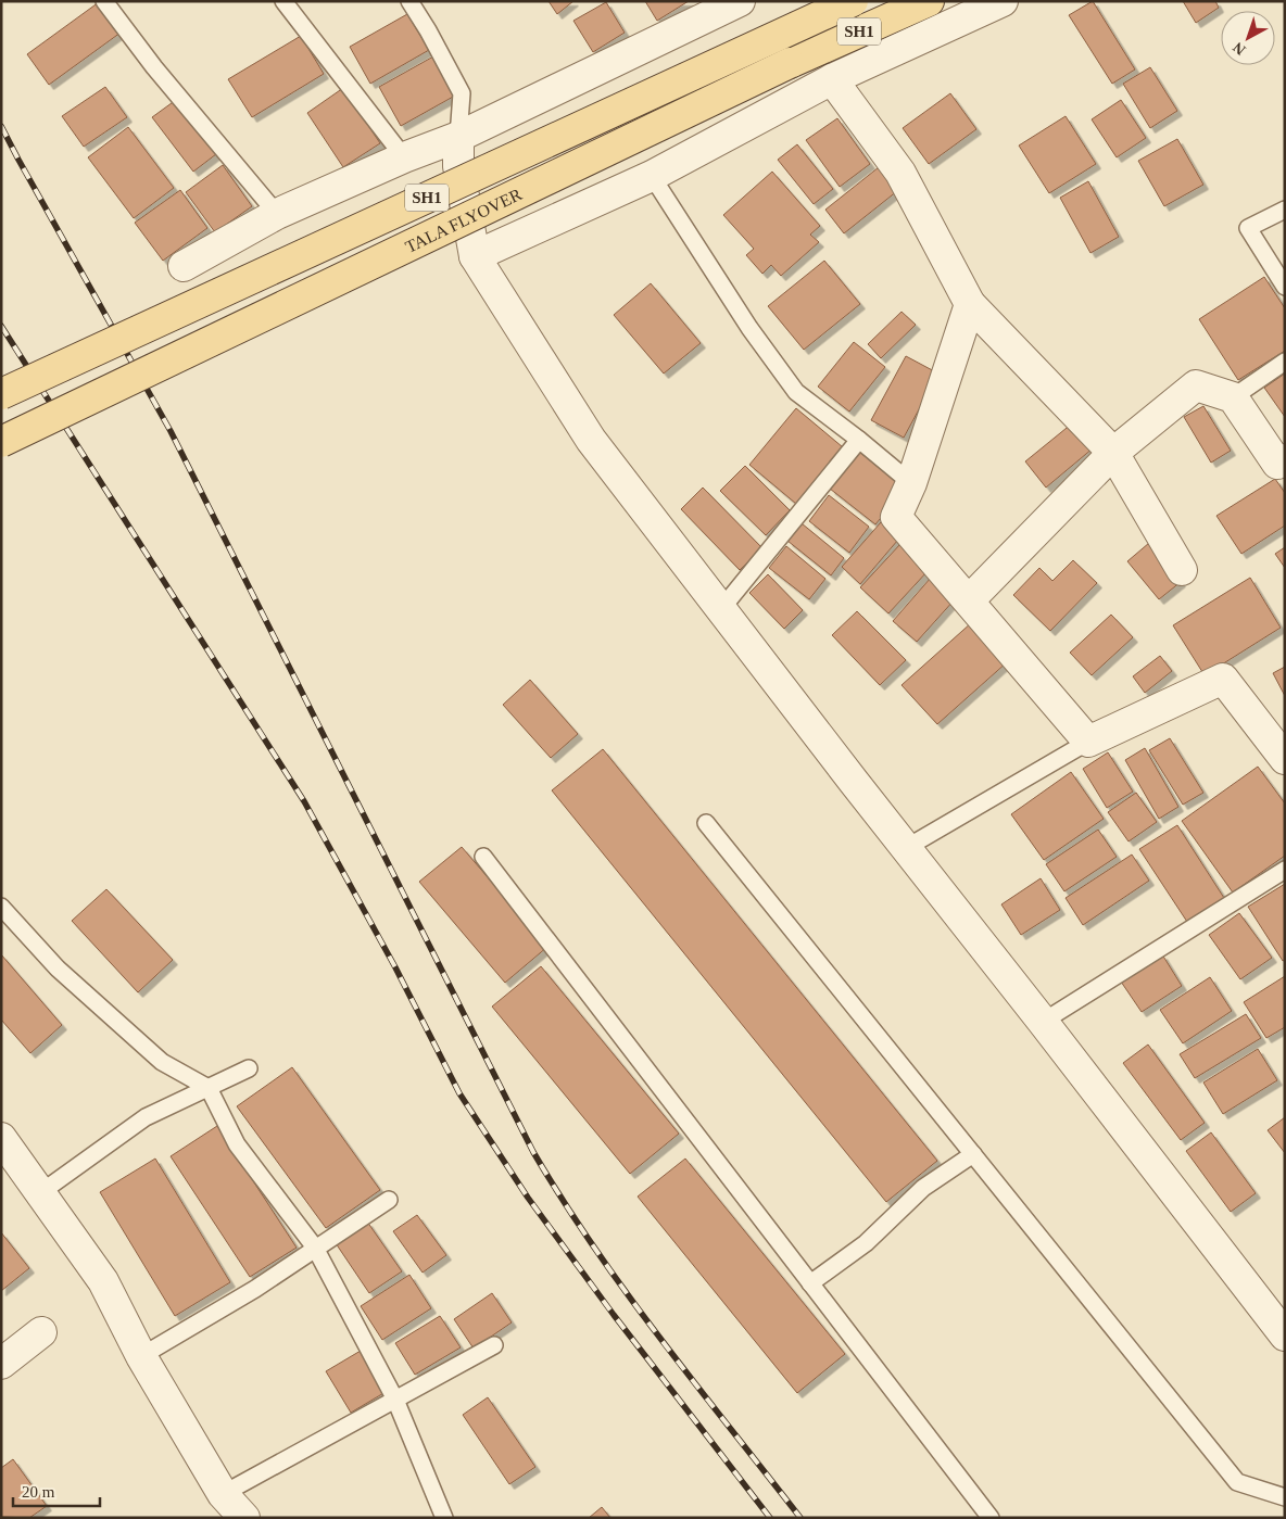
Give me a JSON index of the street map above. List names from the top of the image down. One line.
{"streets":{"main road":["SH1","TALA FLYOVER"]},"scale_bar":"20 m","north":"bottom left"}
